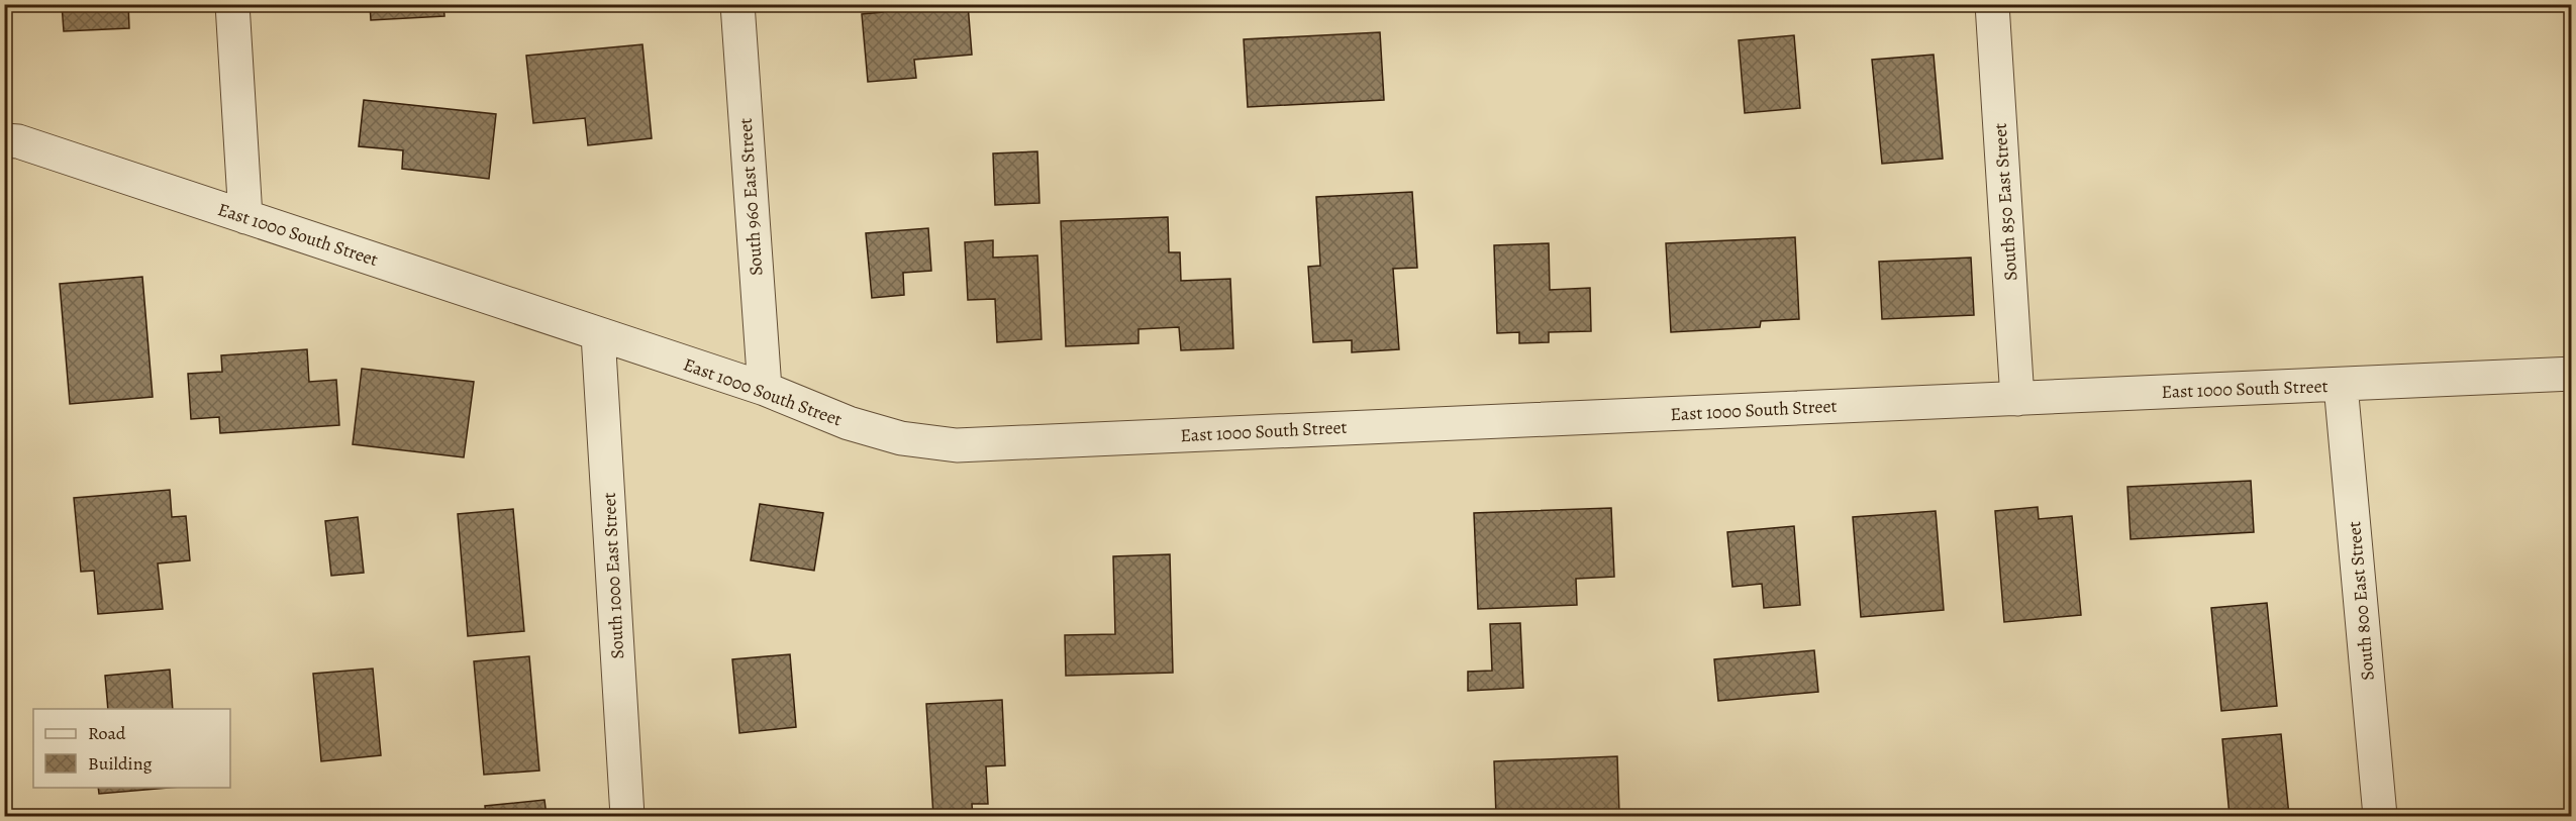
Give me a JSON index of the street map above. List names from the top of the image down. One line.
{"streets":{"street":["South 960 East Street","South 850 East Street","East 1000 South Street","South 1000 East Street","South 800 East Street"]},"crossings":[["South 960 East Street","East 1000 South Street"],["South 850 East Street","East 1000 South Street"],["East 1000 South Street","South 1000 East Street"],["East 1000 South Street","South 800 East Street"]],"legend":["Road","Building"]}
